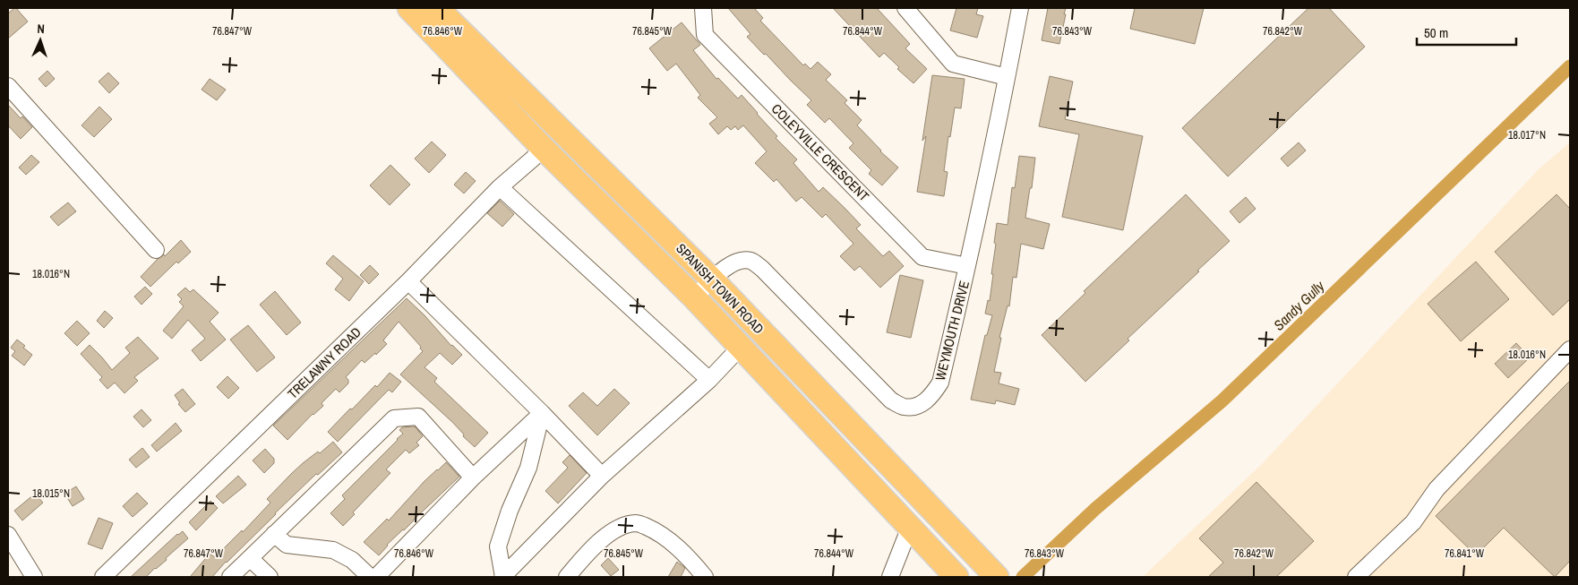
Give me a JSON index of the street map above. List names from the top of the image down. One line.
{"streets":{"highway":["SPANISH TOWN ROAD"],"street":["COLEYVILLE CRESCENT","WEYMOUTH DRIVE","TRELAWNY ROAD"]},"crossings":[["COLEYVILLE CRESCENT","WEYMOUTH DRIVE"],["SPANISH TOWN ROAD","WEYMOUTH DRIVE"],["SPANISH TOWN ROAD","TRELAWNY ROAD"]],"water":["Sandy Gully"],"scale_bar":"50 m","north":"top","coordinates":["76.847°W","76.846°W","76.845°W","76.844°W","76.843°W","76.842°W","18.017°N","18.016°N","18.015°N","76.841°W"]}
